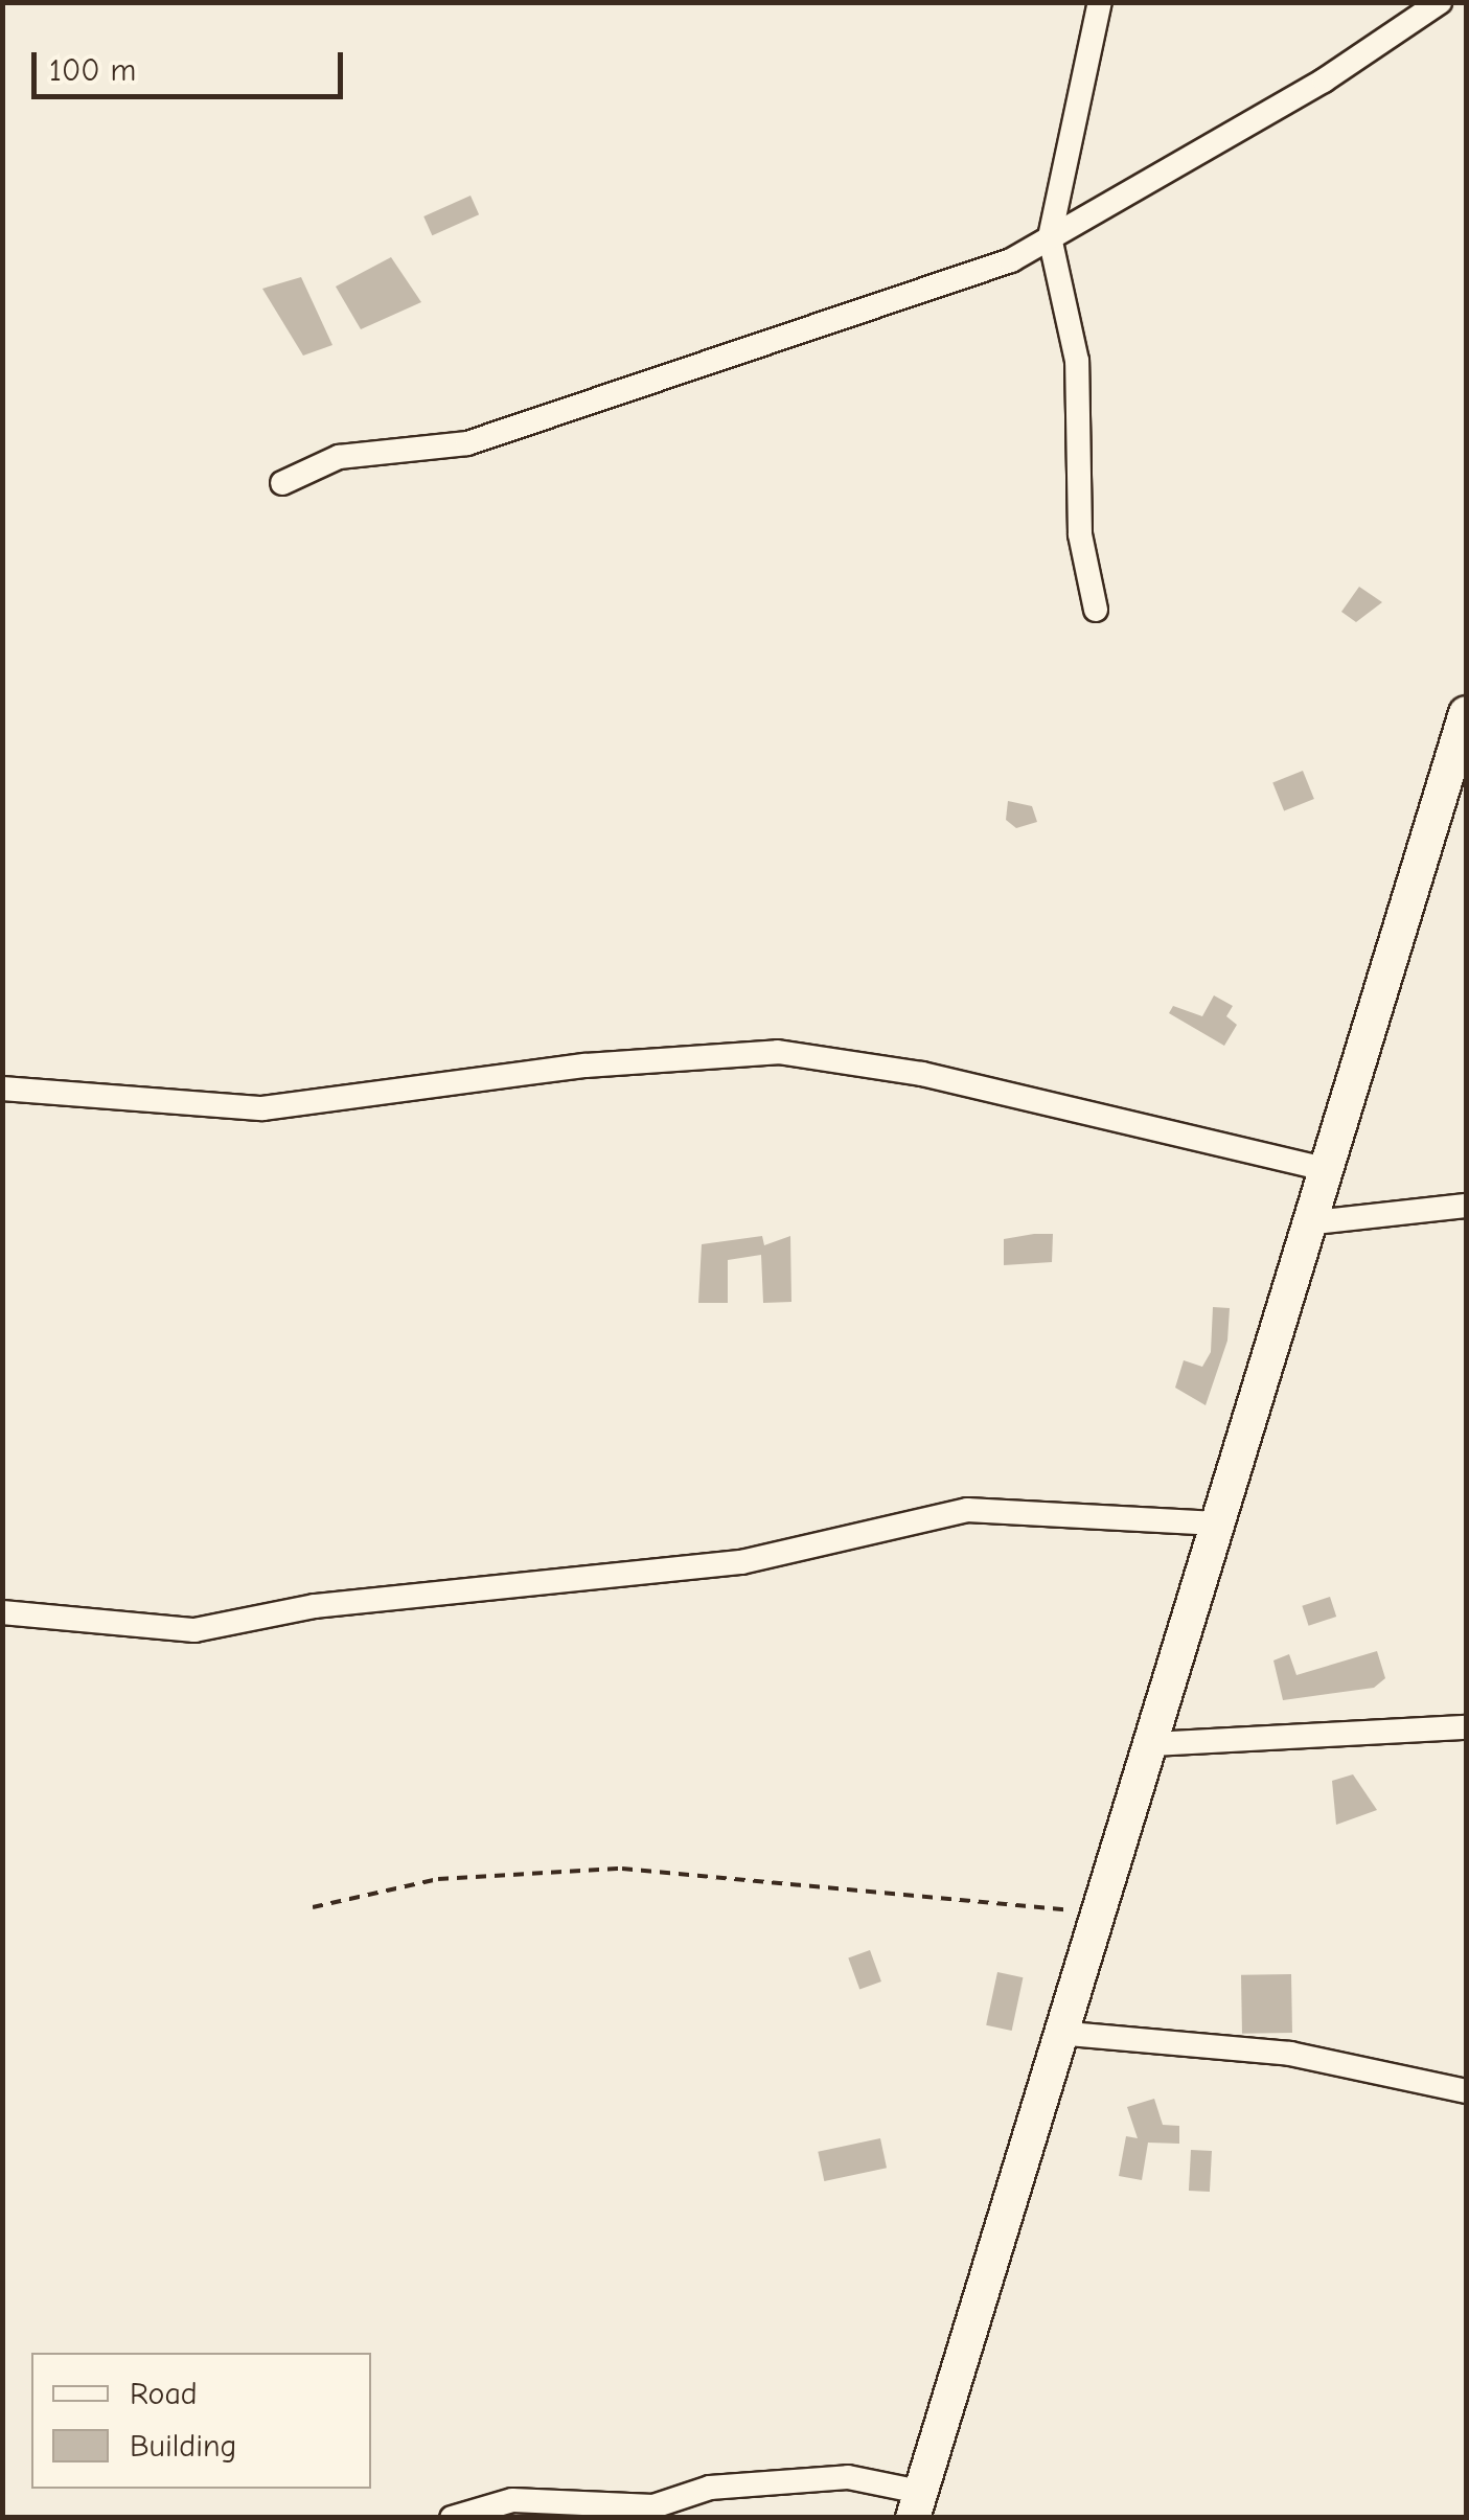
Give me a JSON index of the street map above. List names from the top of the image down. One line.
{"legend":["Road","Building"],"scale_bar":"100 m"}
